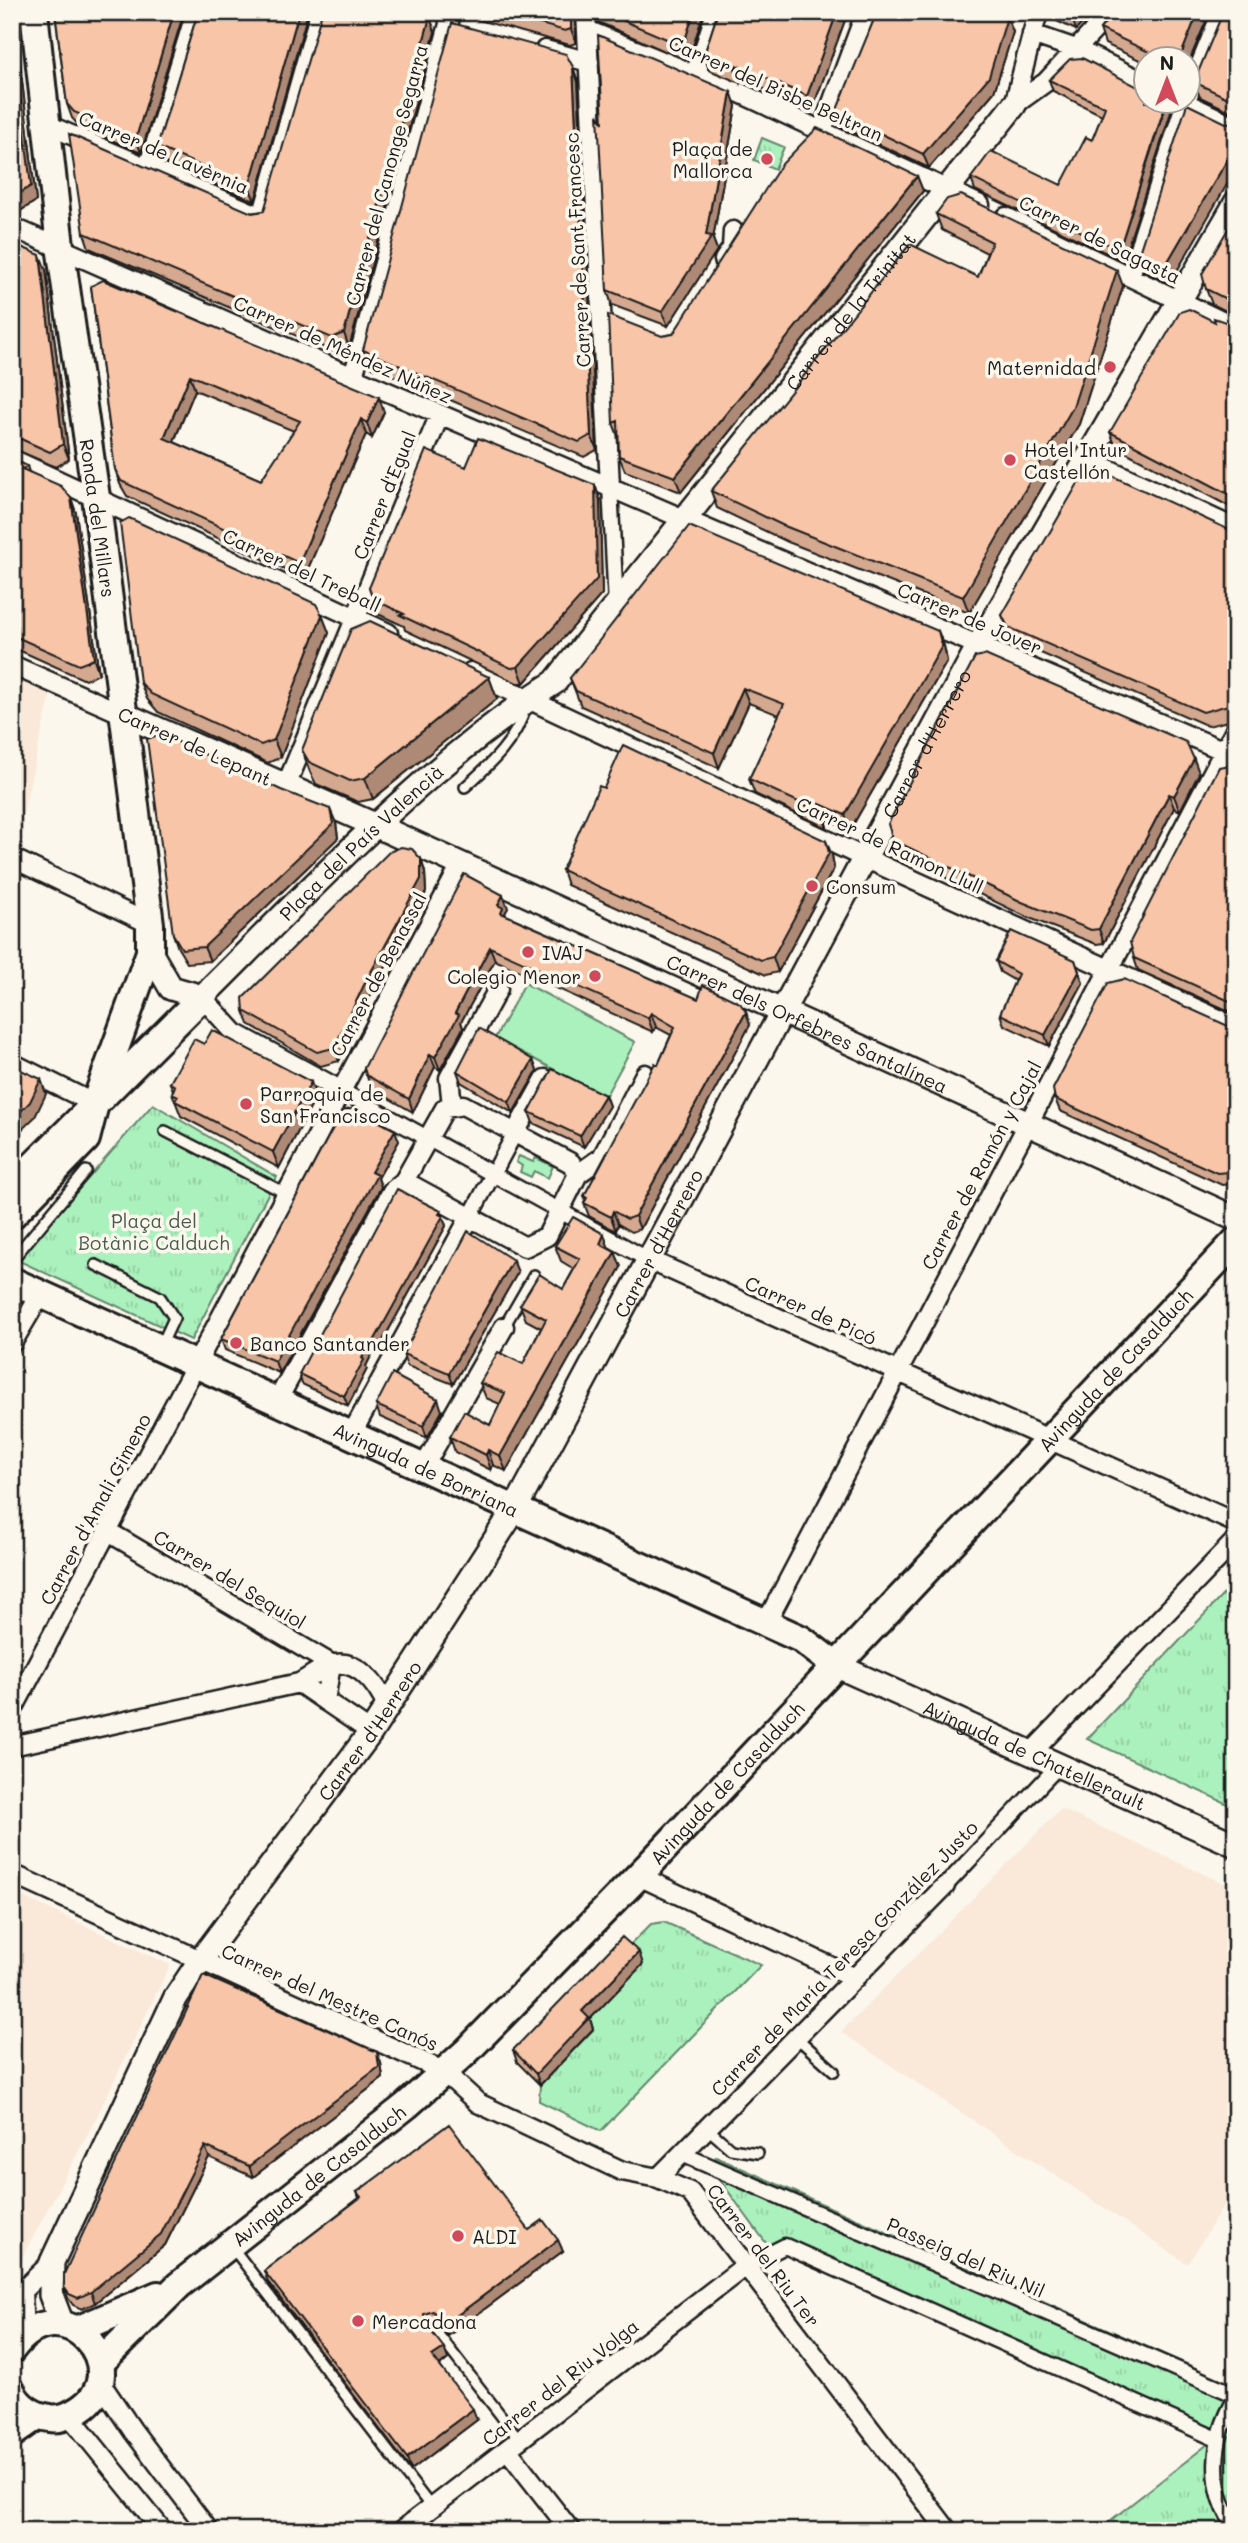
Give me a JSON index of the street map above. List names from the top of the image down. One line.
{"streets":{"main road":["Ronda del Millars","Avinguda de Casalduch","Avinguda de Borriana"],"street":["Carrer del Bisbe Beltran","Carrer de Lavèrnia","Carrer del Canonge Segarra","Carrer de Sagasta","Carrer de Sant Francesc","Carrer de la Trinitat","Carrer de Méndez Núñez","Carrer d'Egual","Carrer del Treball","Carrer de Jover","Carrer d'Herrero","Carrer de Lepant","Plaça del País Valencià","Carrer de Ramon Llull","Carrer de Benassal","Carrer dels Orfebres Santalínea","Carrer de Ramón y Cajal","Carrer de Picó","Carrer d'Amali Gimeno","Carrer del Sequiol","Avinguda de Chatellerault","Carrer de María Teresa González Justo","Carrer del Mestre Canós","Carrer del Riu Ter","Passeig del Riu Nil","Carrer del Riu Volga"]},"crossings":[["Carrer del Bisbe Beltran","Carrer de Sagasta"],["Carrer del Bisbe Beltran","Carrer de Sant Francesc"],["Carrer del Bisbe Beltran","Carrer de la Trinitat"],["Carrer de Lavèrnia","Ronda del Millars"],["Carrer del Canonge Segarra","Carrer de Méndez Núñez"],["Carrer de Sagasta","Carrer de la Trinitat"],["Carrer de Sagasta","Carrer d'Herrero"],["Carrer de Sant Francesc","Carrer de Méndez Núñez"],["Carrer de la Trinitat","Carrer de Jover"],["Carrer de la Trinitat","Plaça del País Valencià"],["Carrer de la Trinitat","Carrer de Ramon Llull"],["Carrer de Méndez Núñez","Carrer d'Egual"],["Carrer de Méndez Núñez","Ronda del Millars"],["Carrer d'Egual","Carrer del Treball"],["Carrer d'Egual","Carrer de Lepant"],["Ronda del Millars","Carrer del Treball"],["Ronda del Millars","Carrer de Lepant"],["Carrer de Jover","Carrer d'Herrero"],["Carrer de Jover","Carrer de Ramón y Cajal"],["Carrer d'Herrero","Carrer de Ramon Llull"],["Carrer d'Herrero","Carrer dels Orfebres Santalínea"],["Carrer d'Herrero","Carrer de Picó"],["Carrer d'Herrero","Avinguda de Casalduch"],["Carrer d'Herrero","Avinguda de Borriana"],["Carrer d'Herrero","Carrer del Sequiol"],["Carrer d'Herrero","Carrer del Mestre Canós"],["Carrer de Lepant","Plaça del País Valencià"],["Carrer de Lepant","Carrer dels Orfebres Santalínea"],["Plaça del País Valencià","Carrer de Ramon Llull"],["Plaça del País Valencià","Carrer dels Orfebres Santalínea"],["Carrer de Ramon Llull","Carrer de Ramón y Cajal"],["Carrer de Benassal","Carrer dels Orfebres Santalínea"],["Carrer de Benassal","Carrer de Picó"],["Carrer de Benassal","Avinguda de Borriana"],["Carrer de Benassal","Carrer d'Amali Gimeno"],["Carrer dels Orfebres Santalínea","Carrer de Ramón y Cajal"],["Carrer de Ramón y Cajal","Carrer de Picó"],["Carrer de Ramón y Cajal","Avinguda de Borriana"],["Carrer de Picó","Avinguda de Casalduch"],["Avinguda de Casalduch","Avinguda de Borriana"],["Avinguda de Casalduch","Avinguda de Chatellerault"],["Avinguda de Casalduch","Carrer del Mestre Canós"],["Avinguda de Casalduch","Carrer del Riu Ter"],["Avinguda de Borriana","Carrer d'Amali Gimeno"],["Avinguda de Borriana","Avinguda de Chatellerault"],["Carrer d'Amali Gimeno","Carrer del Sequiol"],["Avinguda de Chatellerault","Carrer de María Teresa González Justo"],["Carrer de María Teresa González Justo","Carrer del Riu Ter"],["Carrer de María Teresa González Justo","Passeig del Riu Nil"],["Carrer del Mestre Canós","Carrer del Riu Ter"],["Carrer del Riu Ter","Carrer del Riu Volga"]],"parks":["Plaça del Botànic Calduch"],"places":["Plaça de Mallorca","Maternidad","Hotel Intur Castellón","Consum","IVAJ","Colegio Menor","Parroquia de San Francisco","Banco Santander","ALDI","Mercadona"],"north":"top"}
